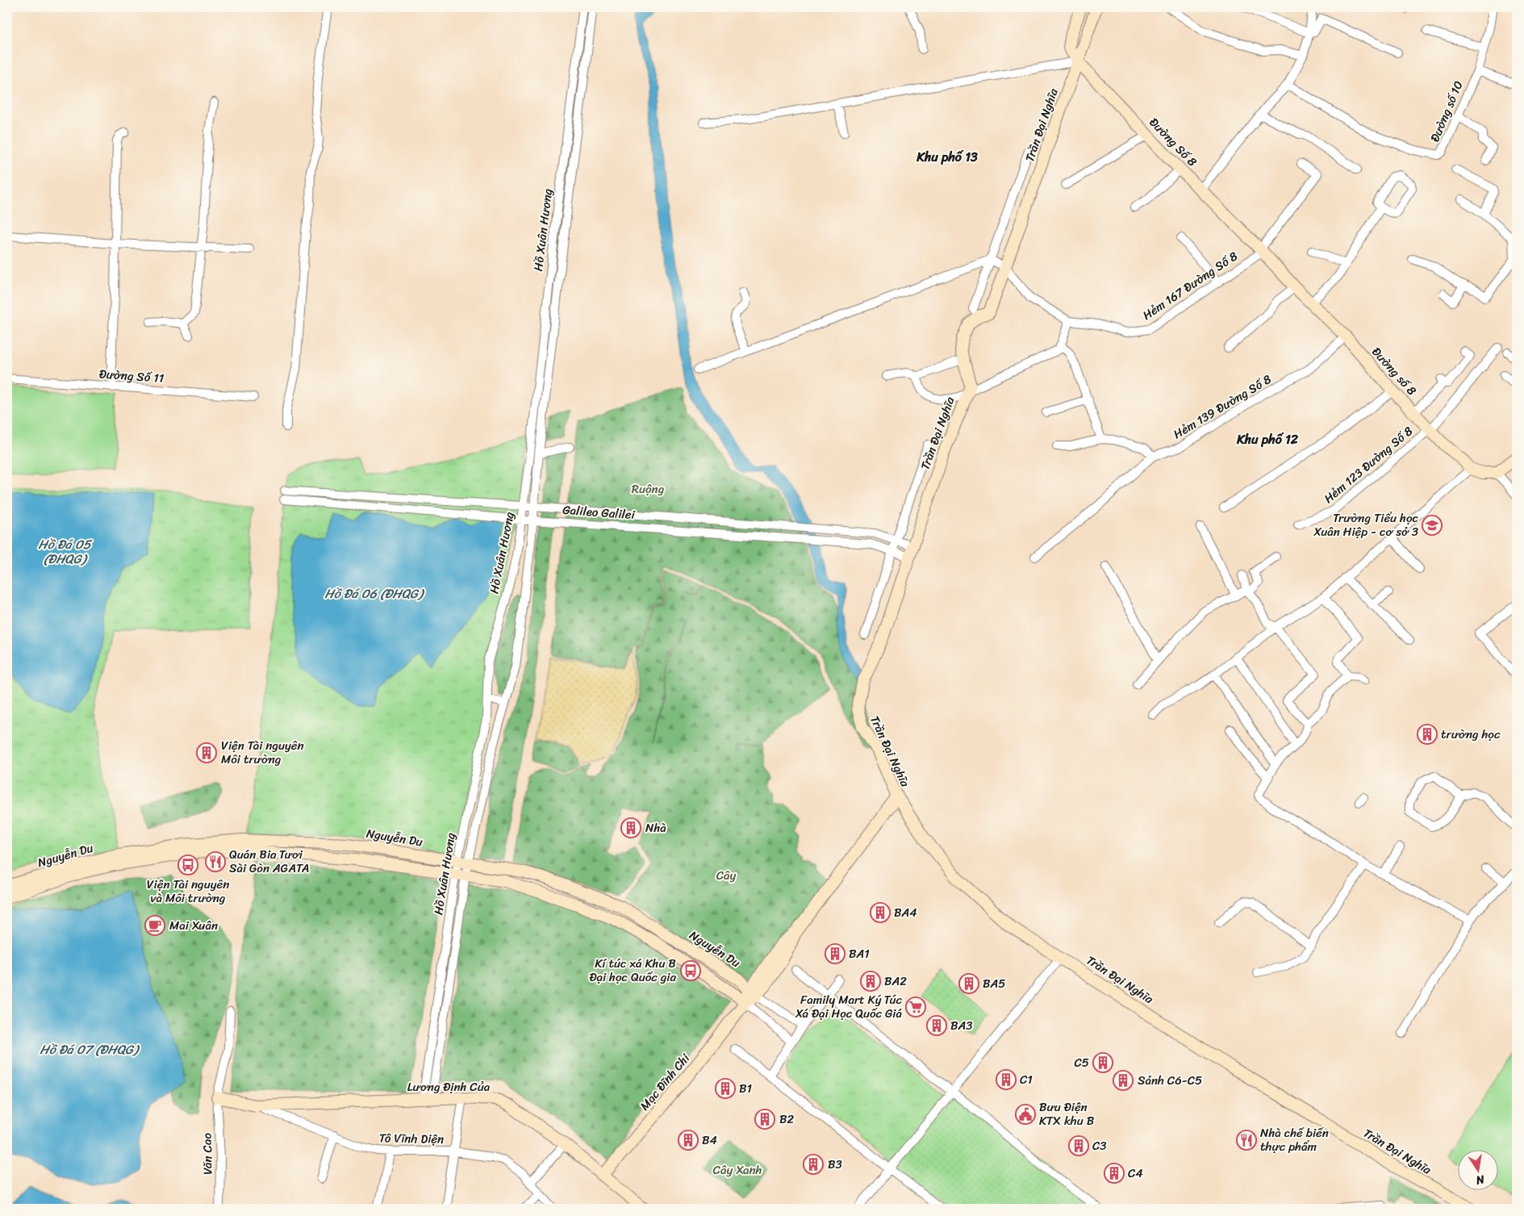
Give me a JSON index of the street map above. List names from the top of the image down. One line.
{"streets":{"street":["Đường số 10","Trần Đại Nghĩa","Đường Số 8","Hồ Xuân Hương","Hẻm 167 Đường Số 8","Đường số 8","Đường Số 11","Hẻm 139 Đường Số 8","Hẻm 123 Đường Số 8","Galileo Galilei","Nguyễn Du","Mạc Đĩnh Chi","Lương Định Của","Tô Vĩnh Diện","Văn Cao"]},"crossings":[["Trần Đại Nghĩa","Đường Số 8"],["Trần Đại Nghĩa","Hẻm 167 Đường Số 8"],["Trần Đại Nghĩa","Galileo Galilei"],["Trần Đại Nghĩa","Mạc Đĩnh Chi"],["Đường Số 8","Hẻm 167 Đường Số 8"],["Đường Số 8","Đường số 8"],["Hồ Xuân Hương","Galileo Galilei"],["Hồ Xuân Hương","Nguyễn Du"],["Hồ Xuân Hương","Lương Định Của"],["Hẻm 167 Đường Số 8","Đường số 8"],["Đường số 8","Hẻm 139 Đường Số 8"],["Đường số 8","Hẻm 123 Đường Số 8"],["Nguyễn Du","Mạc Đĩnh Chi"],["Mạc Đĩnh Chi","Lương Định Của"],["Lương Định Của","Tô Vĩnh Diện"],["Lương Định Của","Văn Cao"]],"districts":["Khu phố 13","Khu phố 12"],"water":["Hồ Đá 05 (ĐHQG)","Hồ Đá 06 (ĐHQG)","Hồ Đá 07 (ĐHQG)"],"parks":["Ruộng","Cây","Cây Xanh"],"places":{"school or university":["Trường Tiểu học Xuân Hiệp - cơ sở 3"],"building":["trường học","Viện Tài nguyên Môi trường","Nhà","BA4","BA1","BA2","BA5","BA3","C5","C1","Sảnh C6-C5","B1","B2","B4","C3","B3","C4"],"restaurant":["Quán Bia Tươi Sài Gòn AGATA","Nhà chế biến thực phẩm"],"bus stop":["Viện Tài nguyên và Môi trường","Kí túc xá Khu B Đại học Quốc gia"],"cafe":["Mai Xuân"],"supermarket":["Family Mart Ký Túc Xá Đại Học Quốc Giá"],"public building":["Bưu Điện KTX khu B"]},"north":"bottom"}
